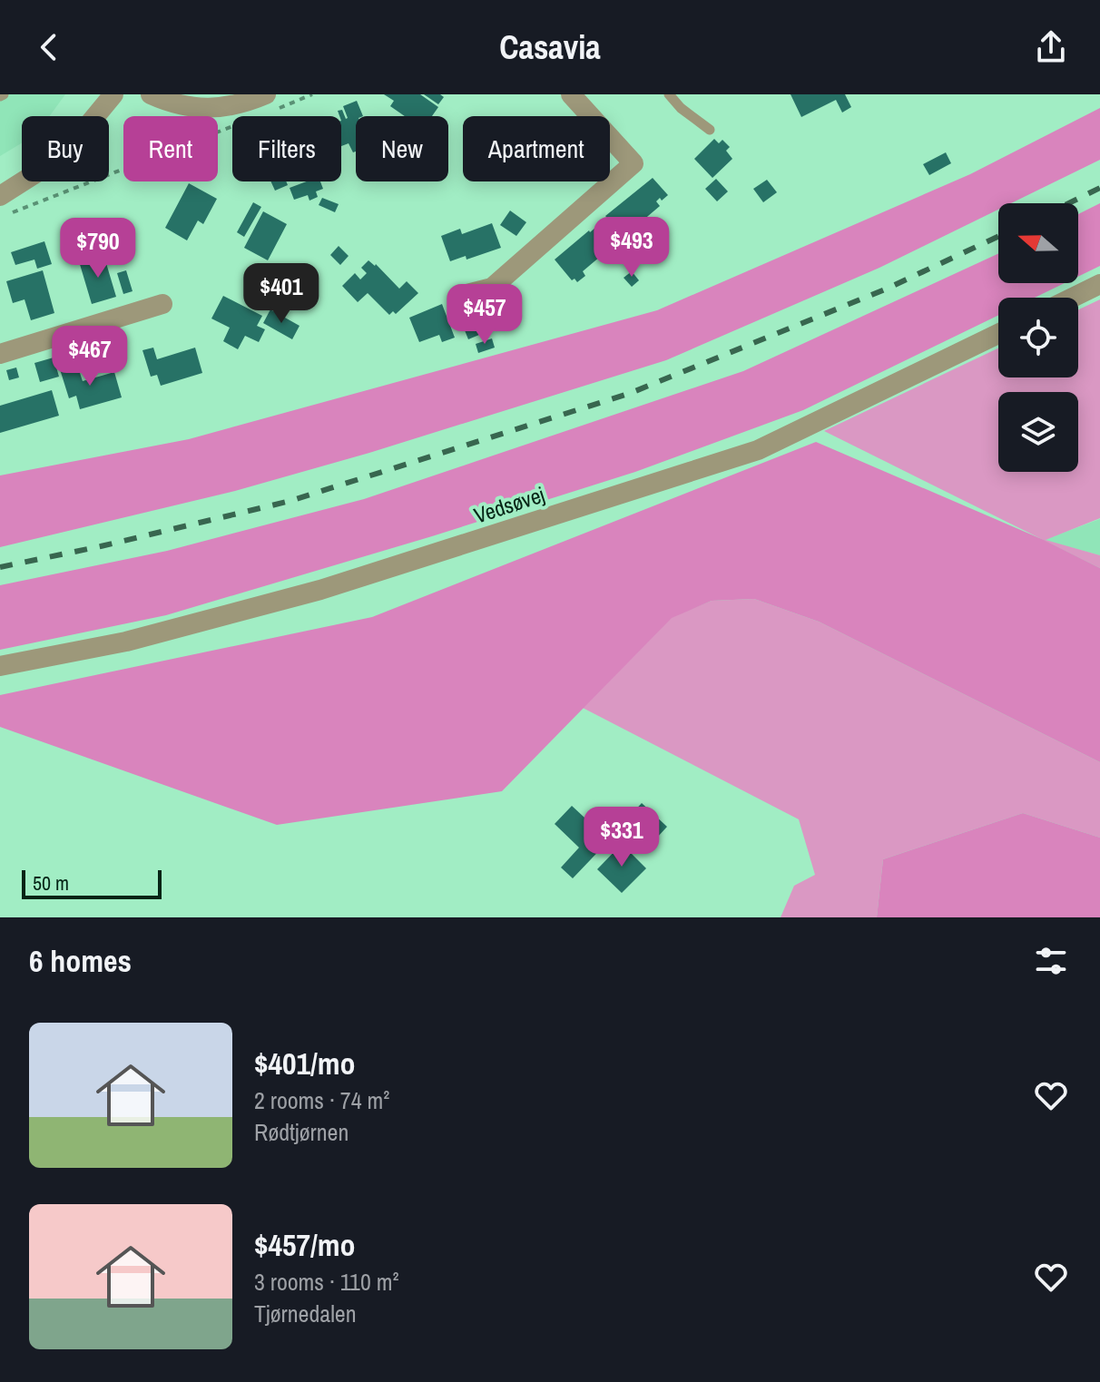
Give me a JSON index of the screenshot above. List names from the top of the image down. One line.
{"streets":{"street":["Vedsøvej"]},"scale_bar":"50 m","north":"left","page":{"header":"Casavia","chip":["Buy","Rent","Filters","New","Apartment"],"price":["$493","$790","$401","$457","$467","$331"],"scale":"50 m","heading":"6 homes","list":[{"name":"$401/mo","note":"2 rooms · 74 m² · Rødtjørnen"},{"name":"$457/mo","note":"3 rooms · 110 m² · Tjørnedalen"}]}}
